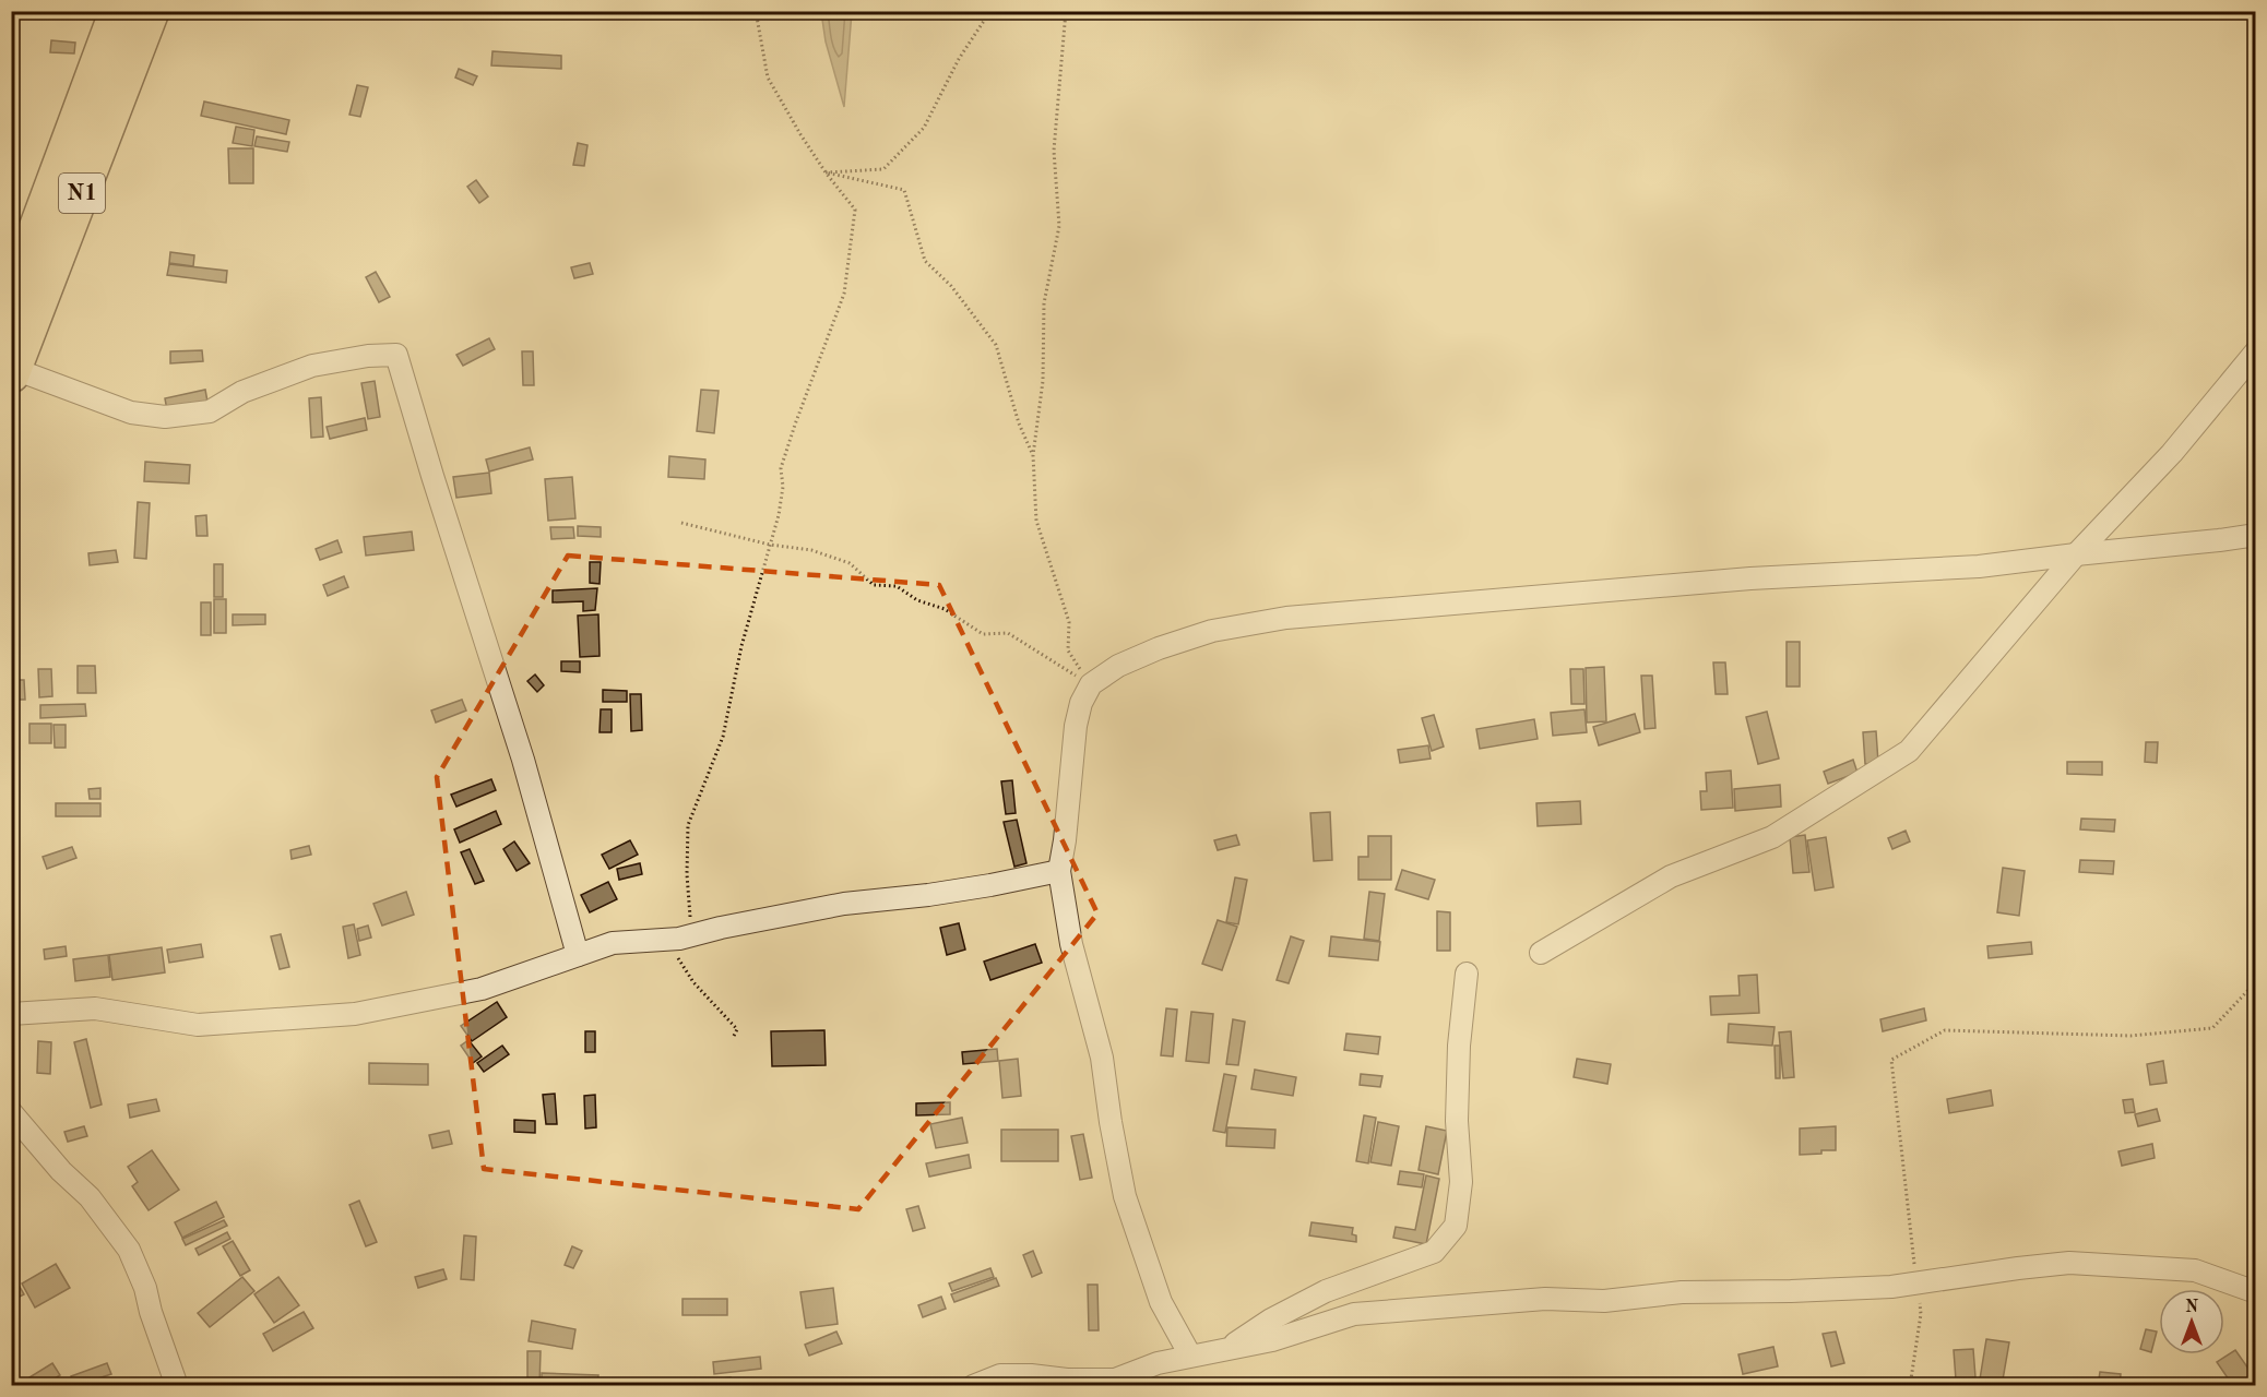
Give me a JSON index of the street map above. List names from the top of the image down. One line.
{"streets":{"highway":["N1"]},"north":"top"}
